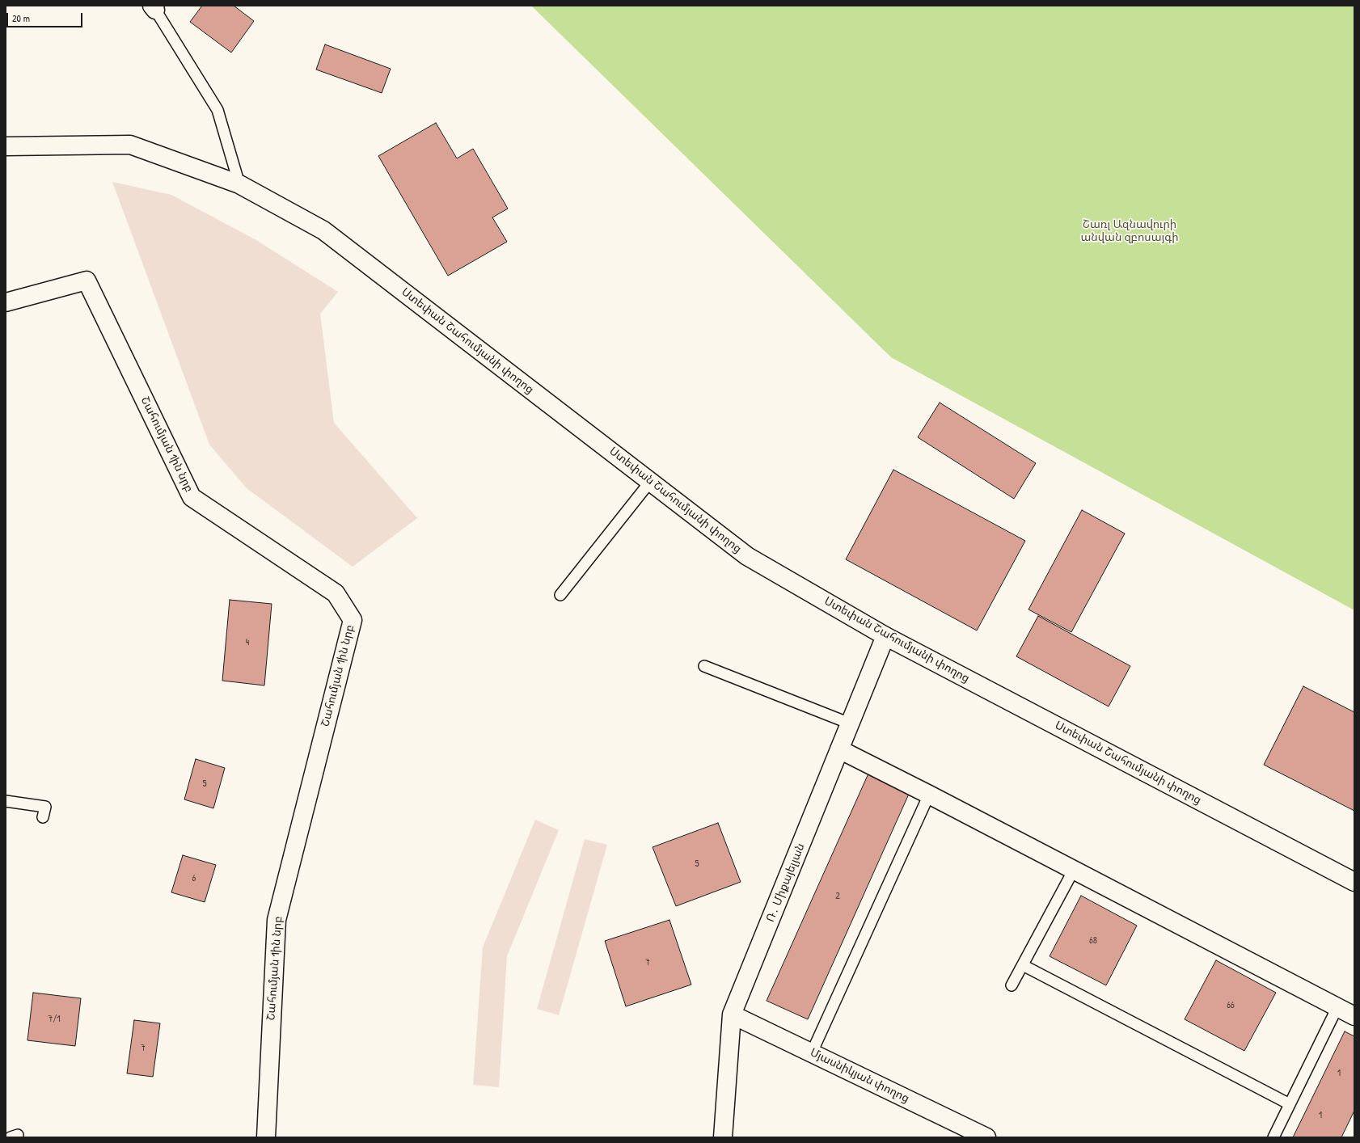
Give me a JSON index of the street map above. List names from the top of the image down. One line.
{"streets":{"street":["Ստեփան Շահումյանի փողոց","Շահումյան 1ին նրբ","Ռ․ Միքայելյան","Մյասնիկյան փողոց"]},"crossings":[["Ստեփան Շահումյանի փողոց","Ռ․ Միքայելյան"],["Ռ․ Միքայելյան","Մյասնիկյան փողոց"]],"parks":["Շառլ Ազնավուրի անվան զբոսայգի"],"house_numbers":["4","5","5","6","2","68","7","66","7/1","7","1","1"],"scale_bar":"20 m"}
